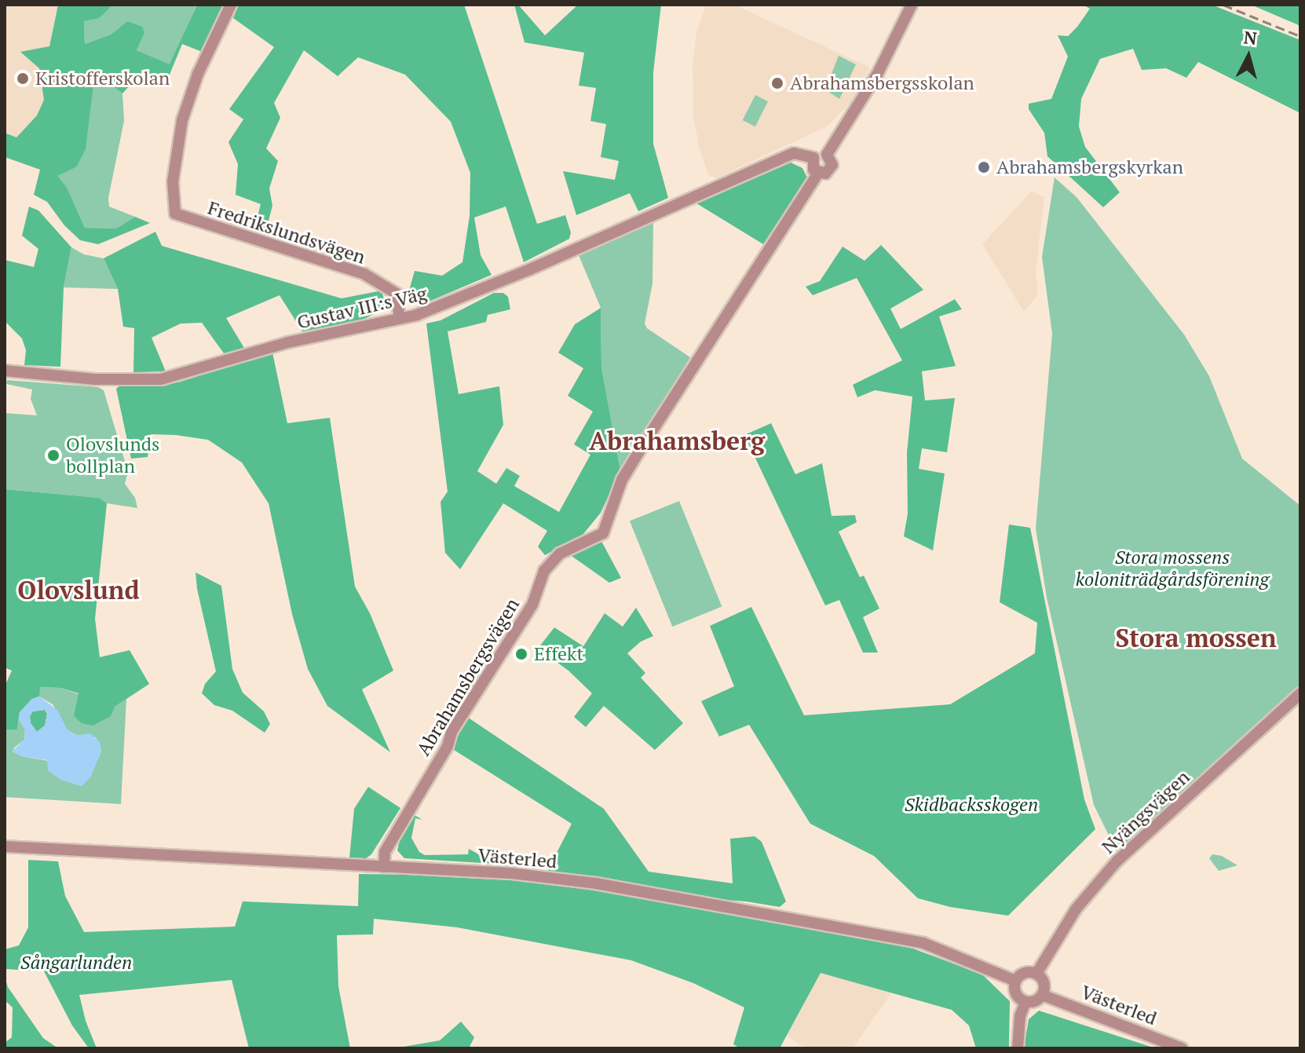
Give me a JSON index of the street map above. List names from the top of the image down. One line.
{"streets":{"street":["Fredrikslundsvägen","Gustav III:s Väg","Abrahamsbergsvägen","Nyängsvägen","Västerled"]},"crossings":[["Fredrikslundsvägen","Gustav III:s Väg"],["Gustav III:s Väg","Abrahamsbergsvägen"],["Abrahamsbergsvägen","Västerled"],["Nyängsvägen","Västerled"]],"districts":["Abrahamsberg","Olovslund","Stora mossen"],"parks":["Stora mossens koloniträdgårdsförening","Skidbacksskogen","Sångarlunden"],"places":["Kristofferskolan","Abrahamsbergsskolan","Abrahamsbergskyrkan","Olovslunds bollplan","Effekt"],"north":"top"}
